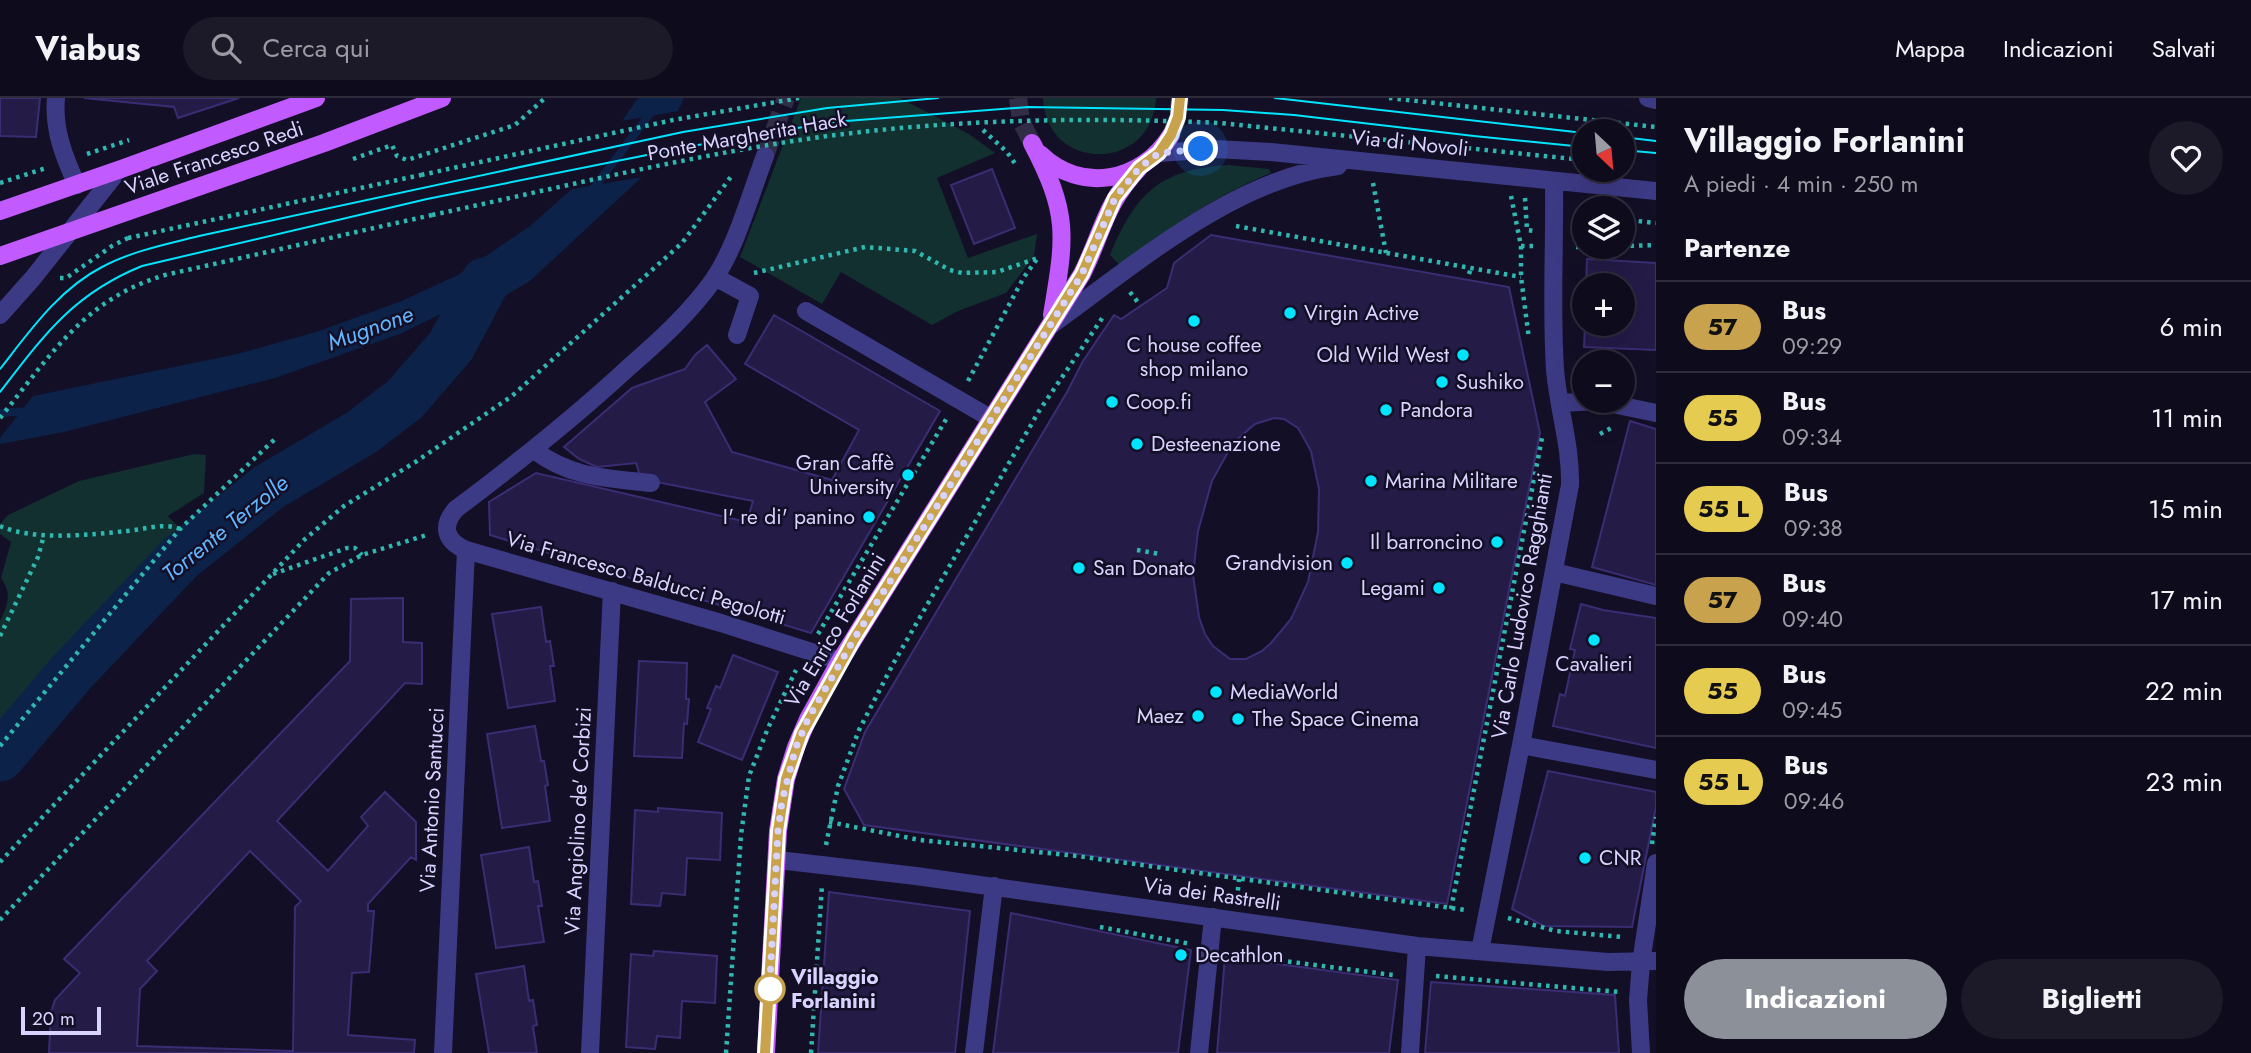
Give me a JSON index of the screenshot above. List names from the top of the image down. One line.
{"streets":{"main road":["Viale Francesco Redi","Via Enrico Forlanini"],"street":["Via di Novoli","Via Francesco Balducci Pegolotti","Via Carlo Ludovico Ragghianti","Via Antonio Santucci","Via Angiolino de' Corbizi","Via dei Rastrelli"],"path":["Ponte Margherita Hack"]},"crossings":[["Via di Novoli","Via Carlo Ludovico Ragghianti"],["Via Francesco Balducci Pegolotti","Via Enrico Forlanini"],["Via Francesco Balducci Pegolotti","Via Antonio Santucci"],["Via Francesco Balducci Pegolotti","Via Angiolino de' Corbizi"],["Via Carlo Ludovico Ragghianti","Via dei Rastrelli"],["Via Enrico Forlanini","Via dei Rastrelli"]],"water":["Mugnone","Torrente Terzolle"],"places":["Virgin Active","C house coffee shop milano","Old Wild West","Sushiko","Coop.fi","Pandora","Desteenazione","Gran Caffè University","Marina Militare","I' re di' panino","Il barroncino","Grandvision","San Donato","Legami","Cavalieri","MediaWorld","Maez","The Space Cinema","CNR","Decathlon","Villaggio Forlanini"],"lines":["bus line 57"],"scale_bar":"20 m","north":"bottom right","page":{"header":"Viabus","search":"Cerca qui","nav":["Mappa","Indicazioni","Salvati"],"heading":[["Villaggio Forlanini","A piedi · 4 min · 250 m"],"Partenze"],"map_buttons":["+","−"],"list":[{"mark":"57","name":"Bus","note":"09:29","value":"6 min"},{"mark":"55","name":"Bus","note":"09:34","value":"11 min"},{"mark":"55 L","name":"Bus","note":"09:38","value":"15 min"},{"mark":"57","name":"Bus","note":"09:40","value":"17 min"},{"mark":"55","name":"Bus","note":"09:45","value":"22 min"},{"mark":"55 L","name":"Bus","note":"09:46","value":"23 min"}],"buttons":["Indicazioni","Biglietti"],"scale":"20 m"}}
